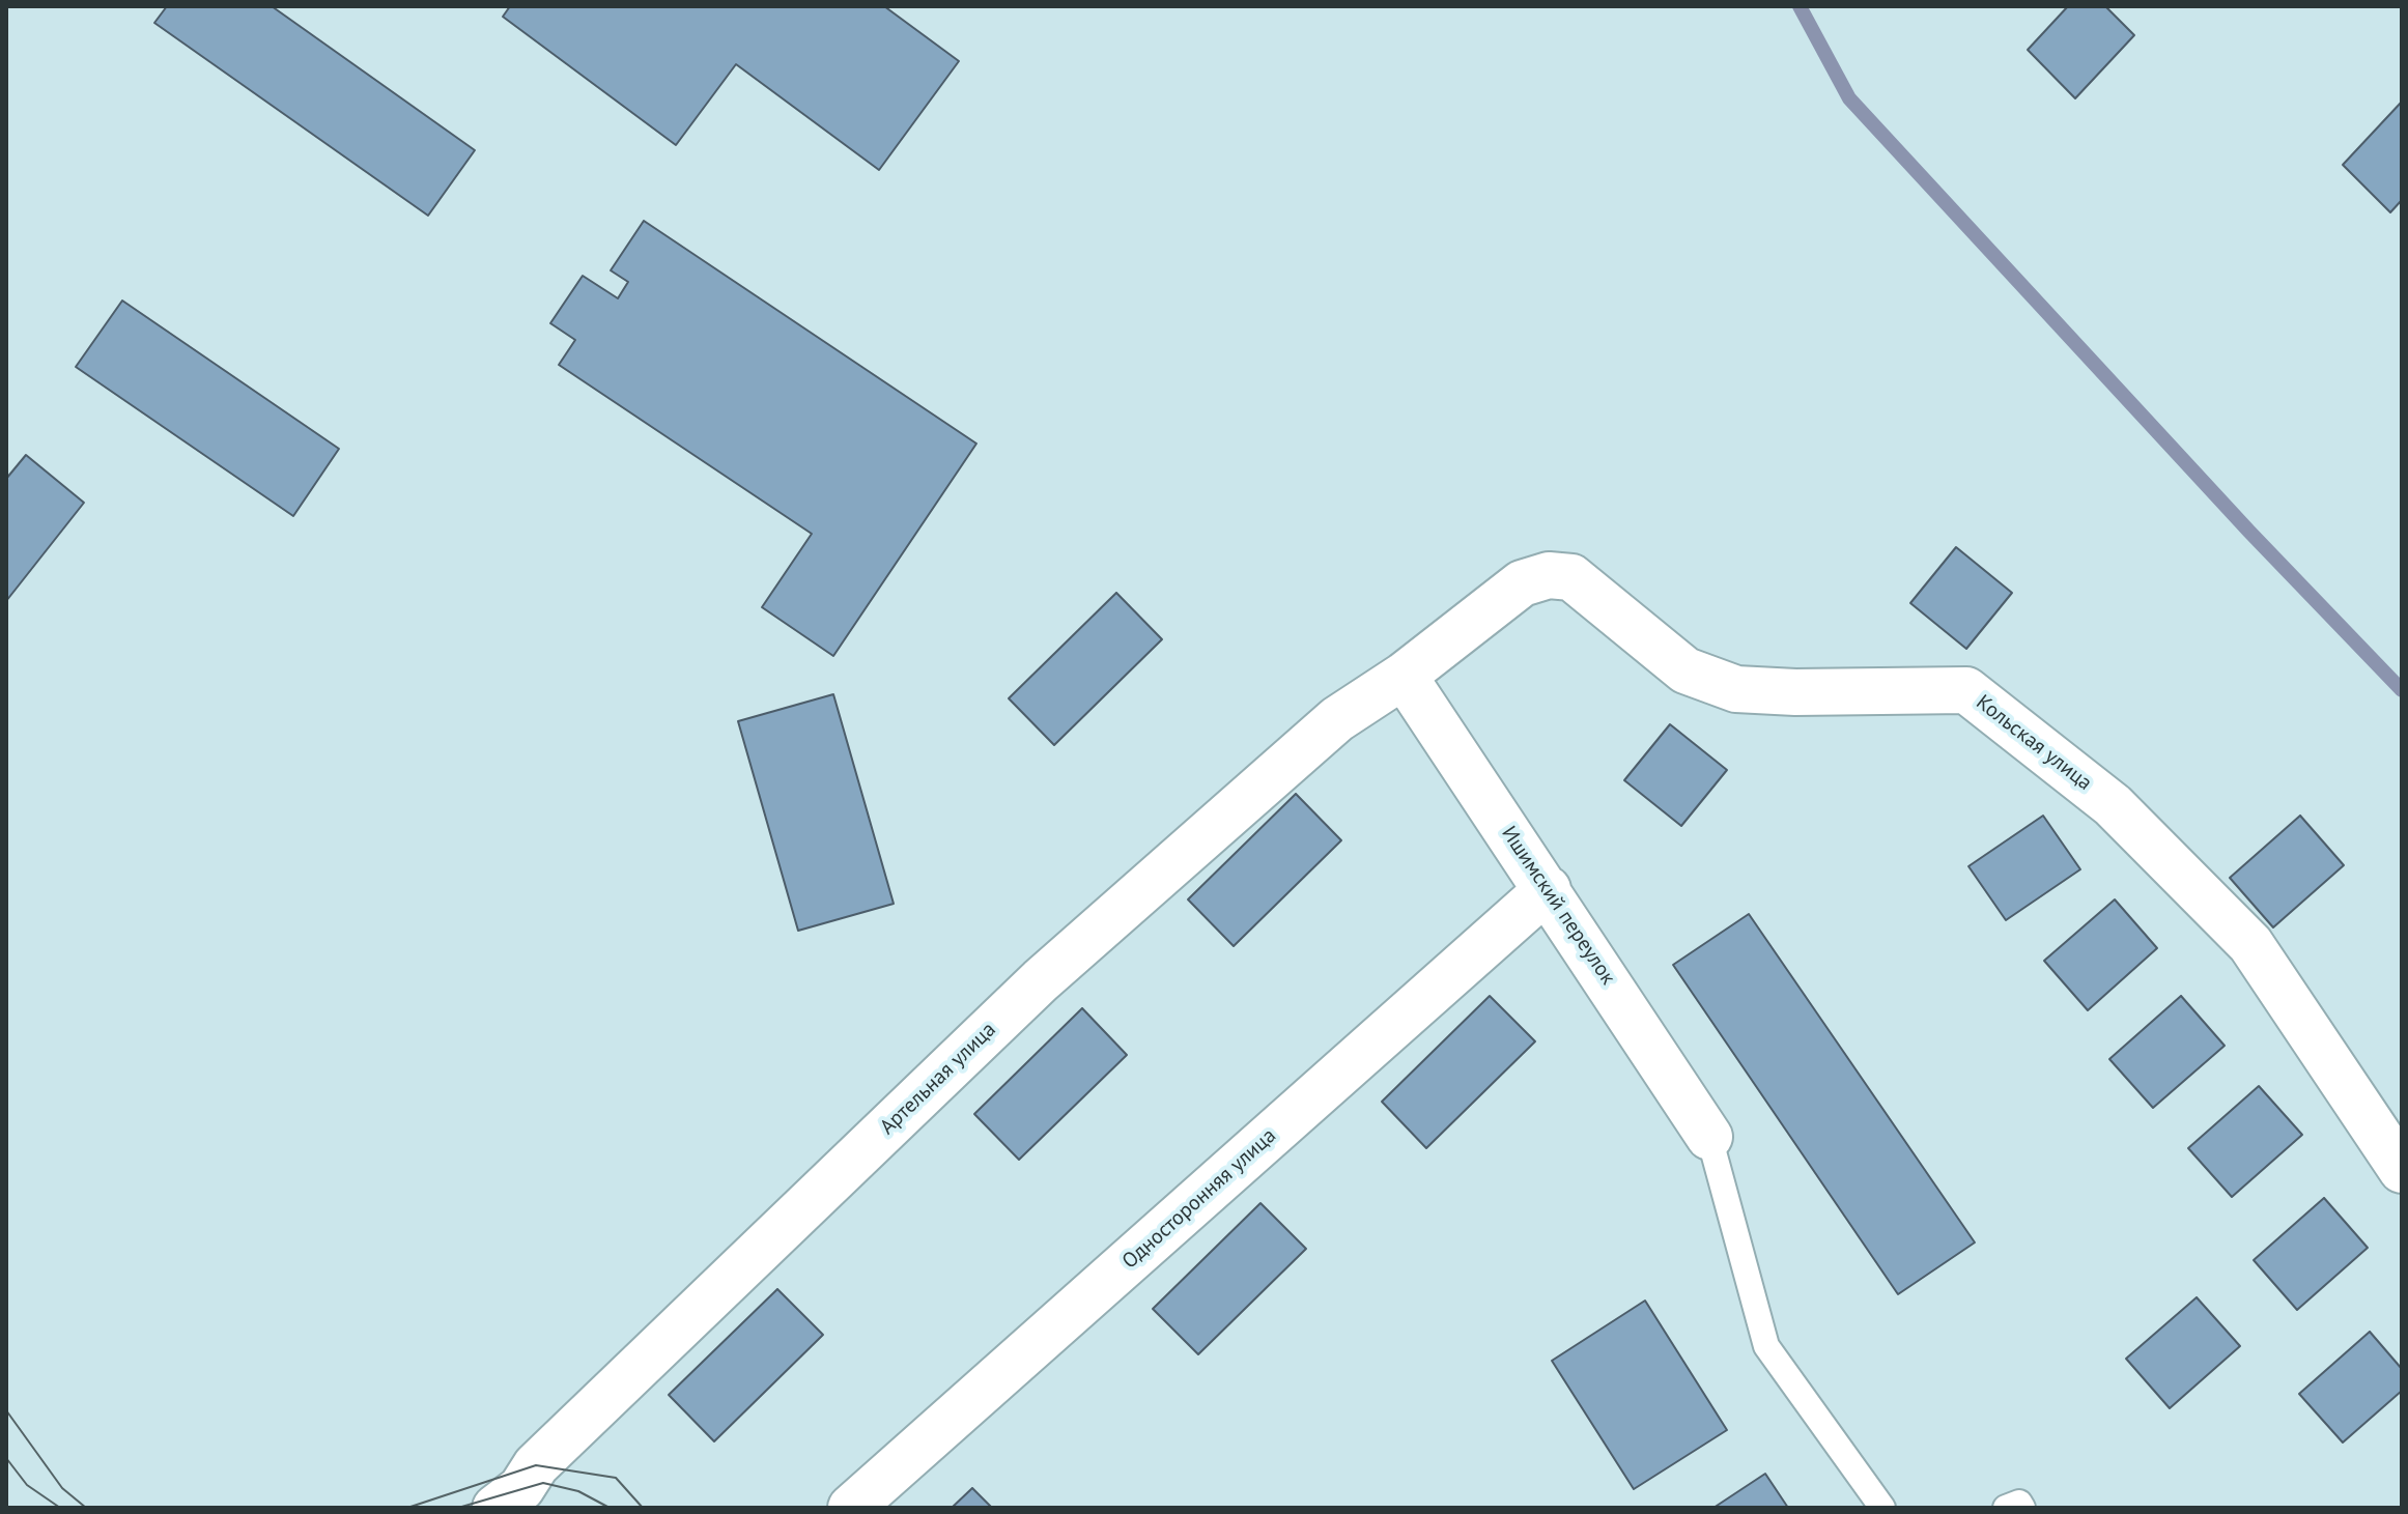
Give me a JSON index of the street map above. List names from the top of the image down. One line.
{"streets":{"street":["Кольская улица","Ишимский переулок","Артельная улица","Односторонняя улица"]},"crossings":[["Кольская улица","Ишимский переулок"],["Кольская улица","Артельная улица"],["Ишимский переулок","Артельная улица"],["Ишимский переулок","Односторонняя улица"]]}
